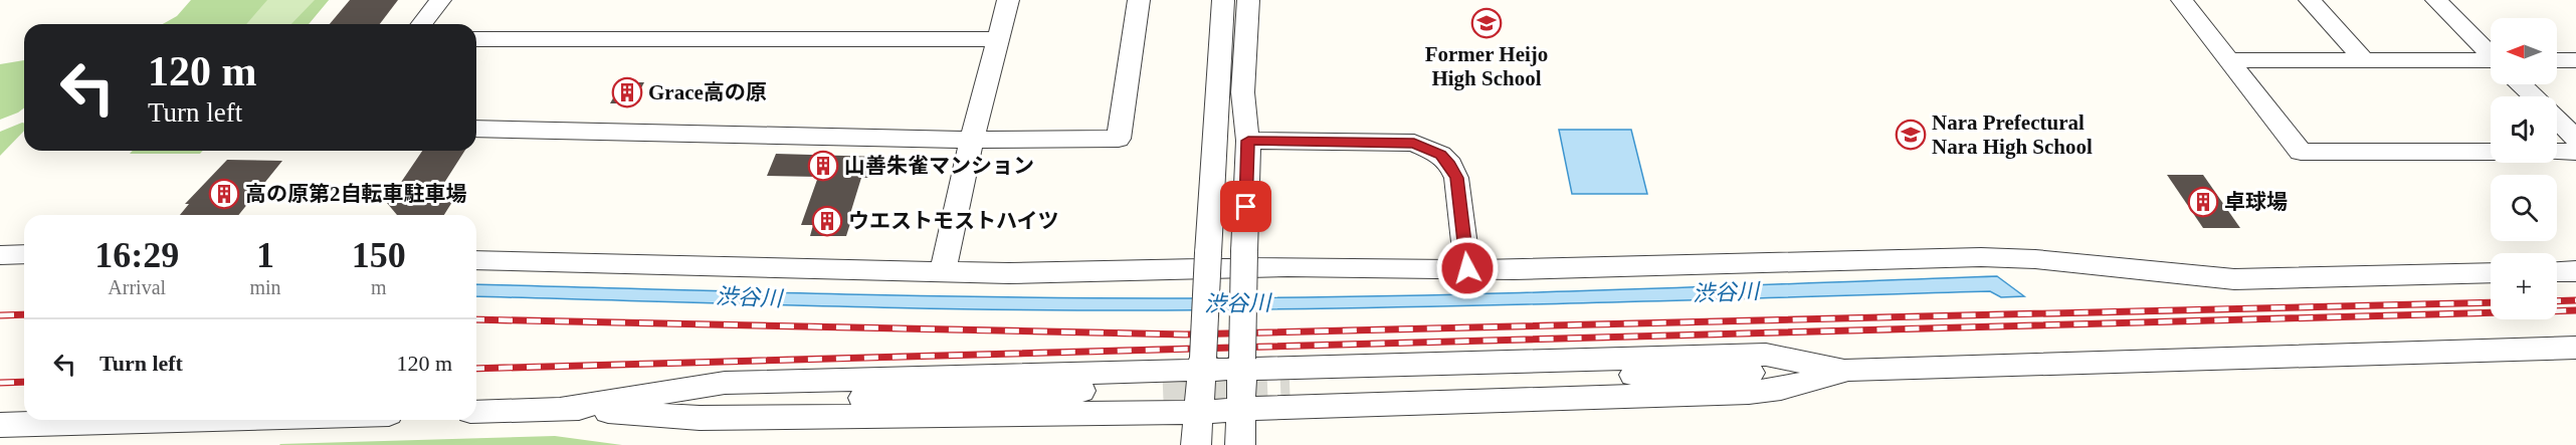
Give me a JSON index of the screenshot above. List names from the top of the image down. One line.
{"water":["渋谷川"],"places":{"school or university":["Former Heijo High School","Nara Prefectural Nara High School"],"building":["Grace高の原","山善朱雀マンション","高の原第2自転車駐車場","卓球場","ウエストモストハイツ"]},"north":"left","page":{"map_buttons":"+","turn":["120 m","Turn left"],"eta":["16:29","Arrival","1","min","150","m"],"list":[{"name":"Turn left","value":"120 m"}]}}
